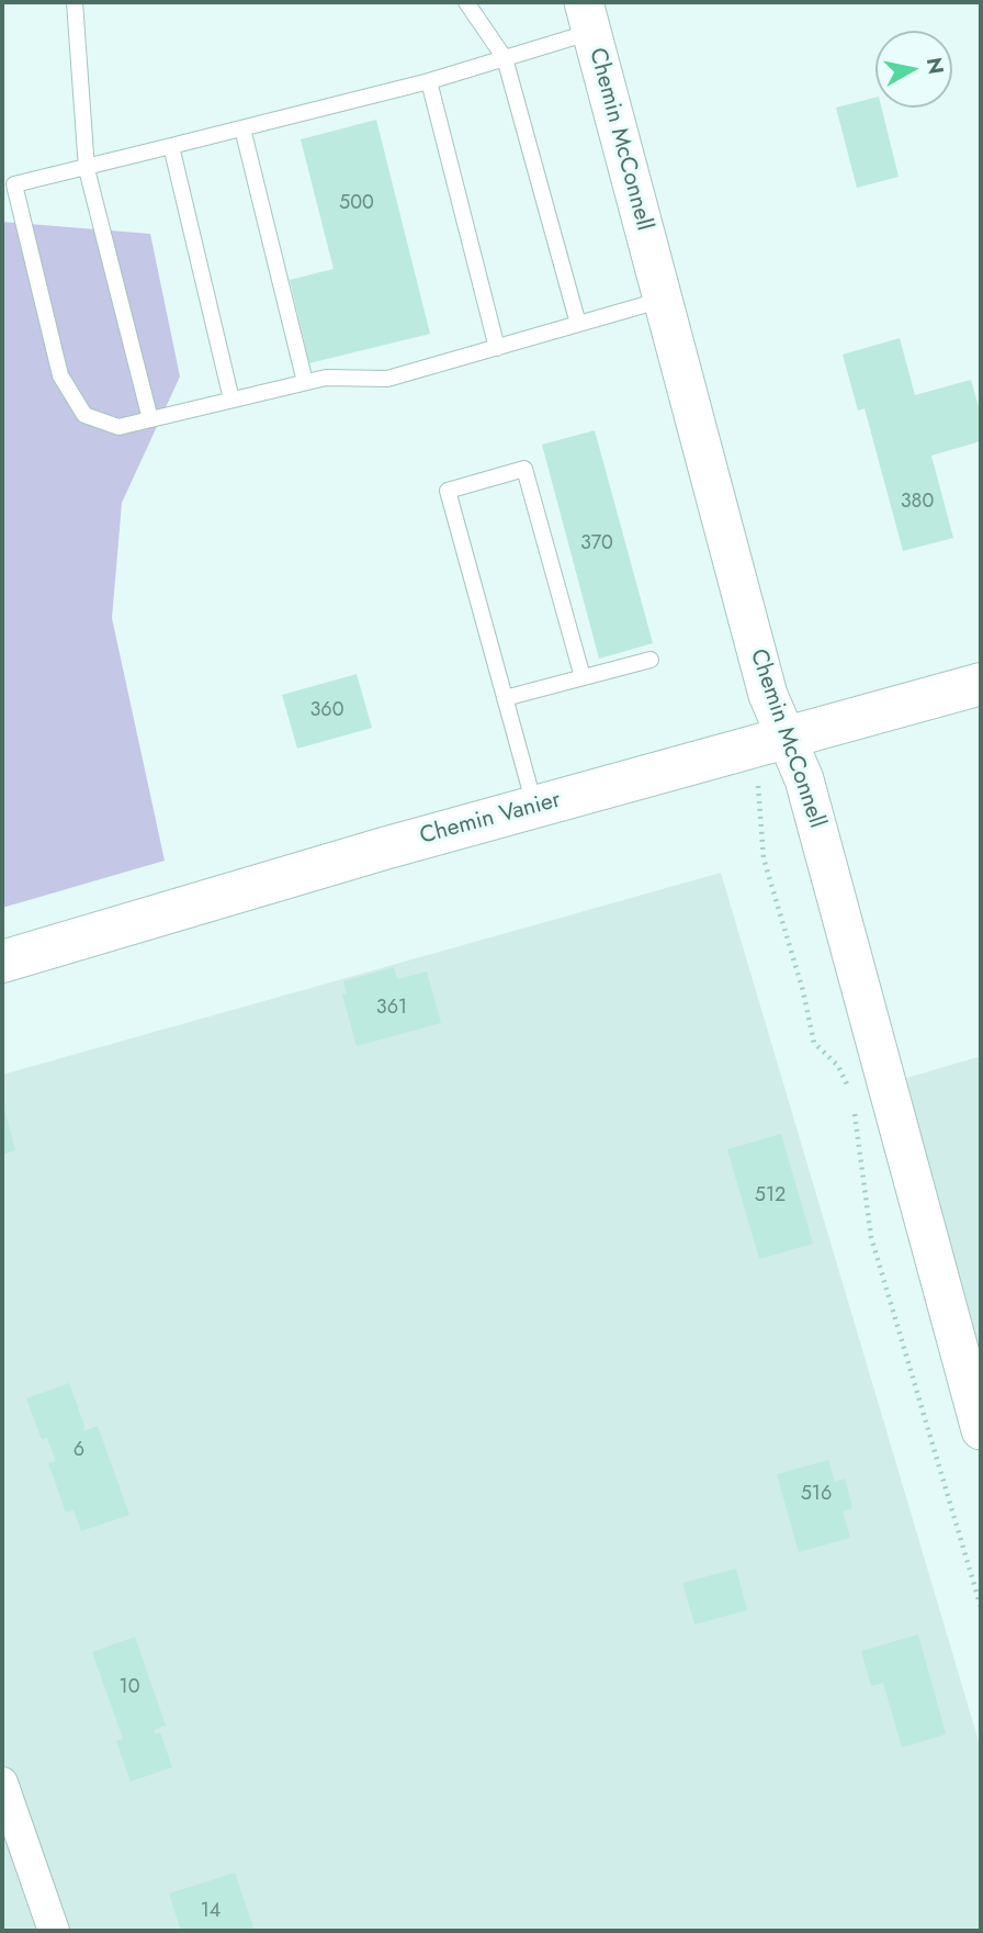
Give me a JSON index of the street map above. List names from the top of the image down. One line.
{"streets":{"main road":["Chemin Vanier"],"street":["Chemin McConnell"]},"crossings":[["Chemin McConnell","Chemin Vanier"]],"house_numbers":["500","380","370","360","361","512","6","516","10","14"],"north":"right"}
